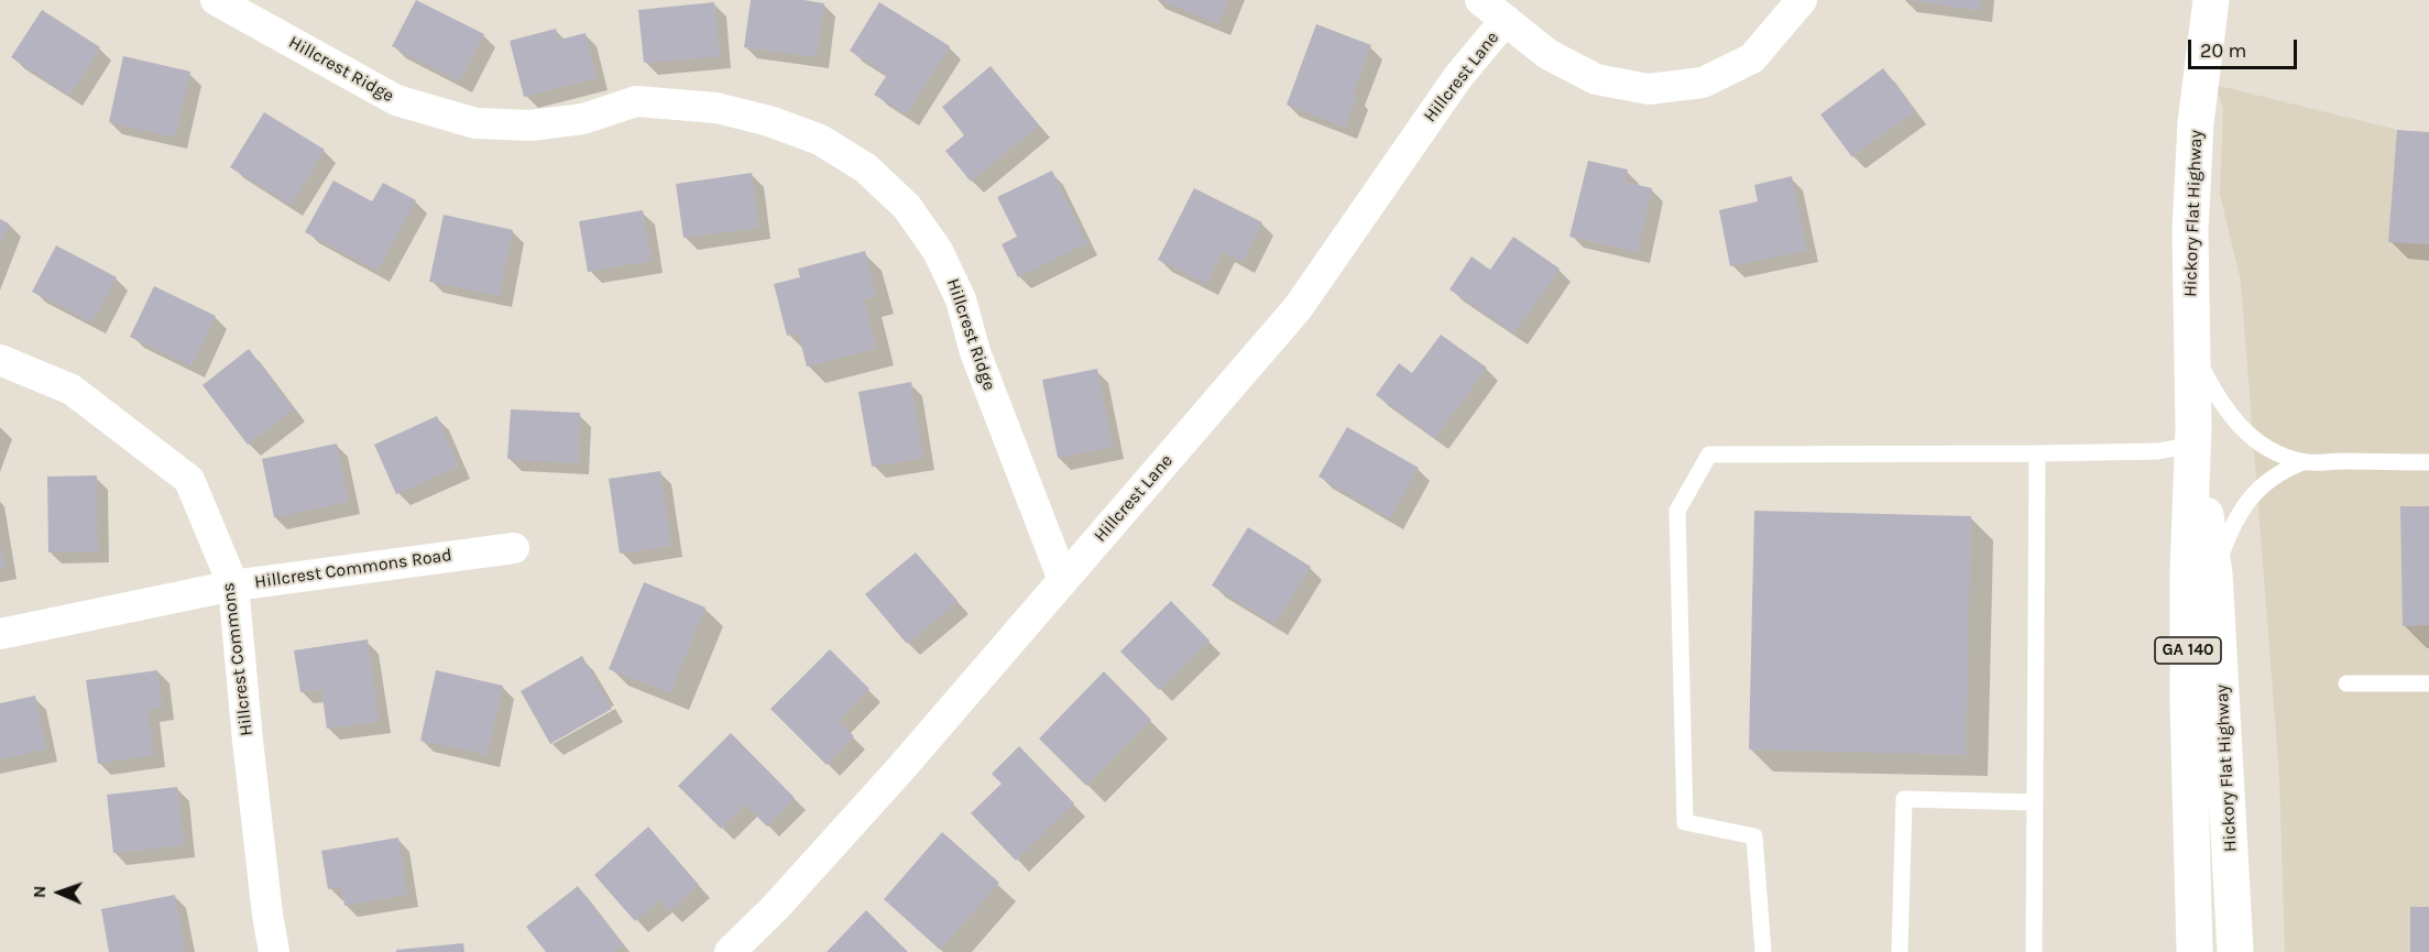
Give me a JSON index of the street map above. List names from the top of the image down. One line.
{"streets":{"main road":["Hickory Flat Highway","GA 140"],"street":["Hillcrest Ridge","Hillcrest Lane","Hillcrest Commons Road","Hillcrest Commons"]},"crossings":[["Hillcrest Ridge","Hillcrest Lane"],["Hillcrest Commons Road","Hillcrest Commons"]],"scale_bar":"20 m","north":"left"}
